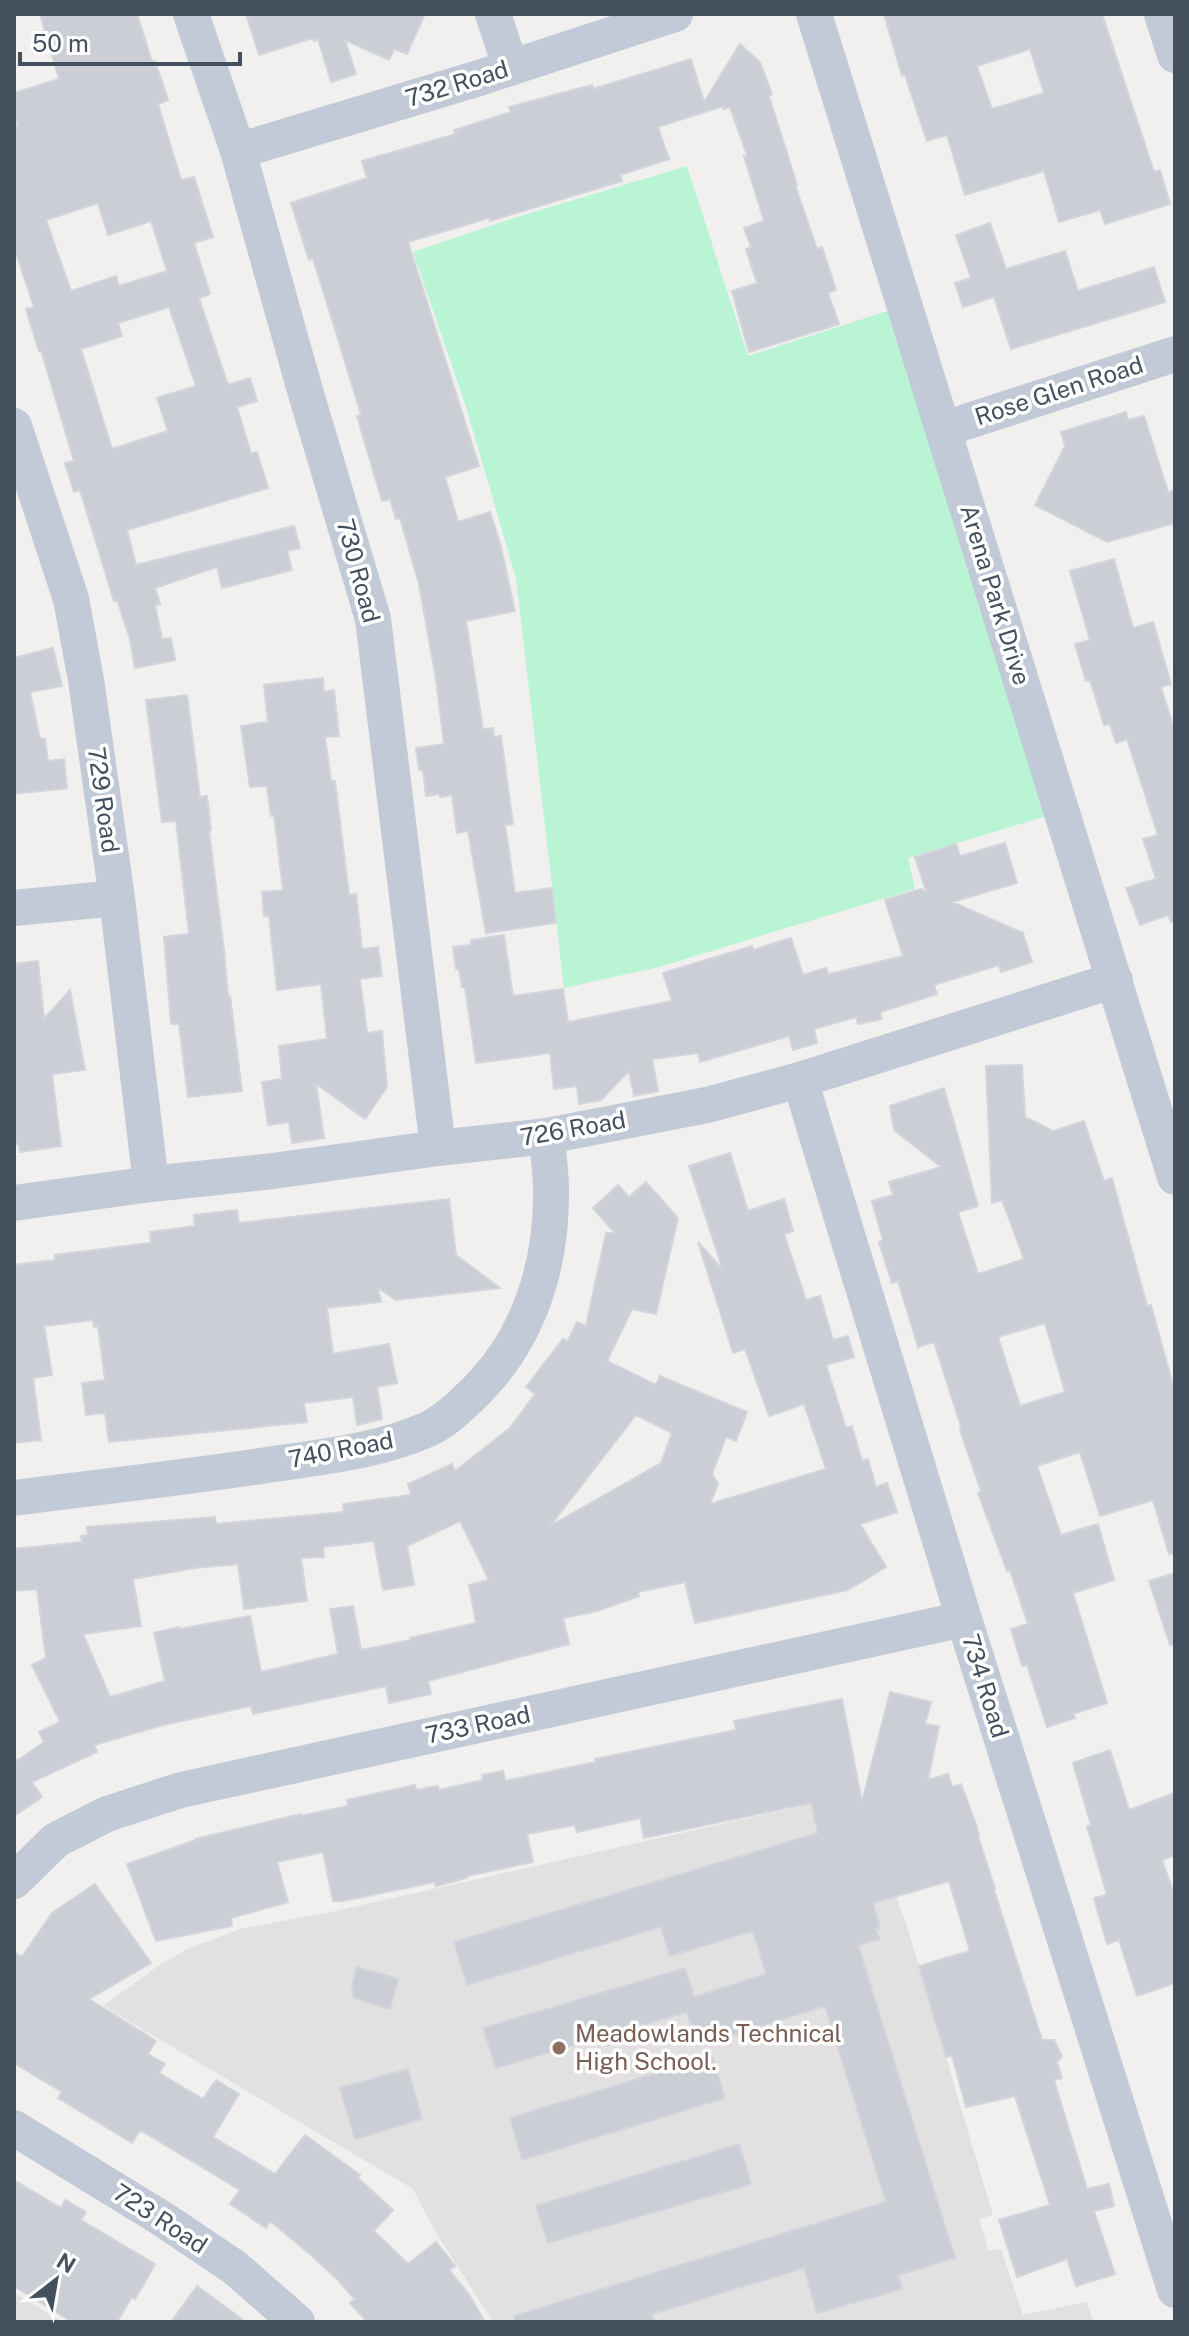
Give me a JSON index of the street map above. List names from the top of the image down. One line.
{"streets":{"street":["732 Road","Rose Glen Road","730 Road","Arena Park Drive","729 Road","726 Road","740 Road","734 Road","733 Road","723 Road"]},"crossings":[["732 Road","730 Road"],["Rose Glen Road","Arena Park Drive"],["730 Road","726 Road"],["Arena Park Drive","726 Road"],["729 Road","726 Road"],["726 Road","740 Road"],["726 Road","734 Road"],["734 Road","733 Road"]],"places":["Meadowlands Technical High School."],"scale_bar":"50 m","north":"top right"}
